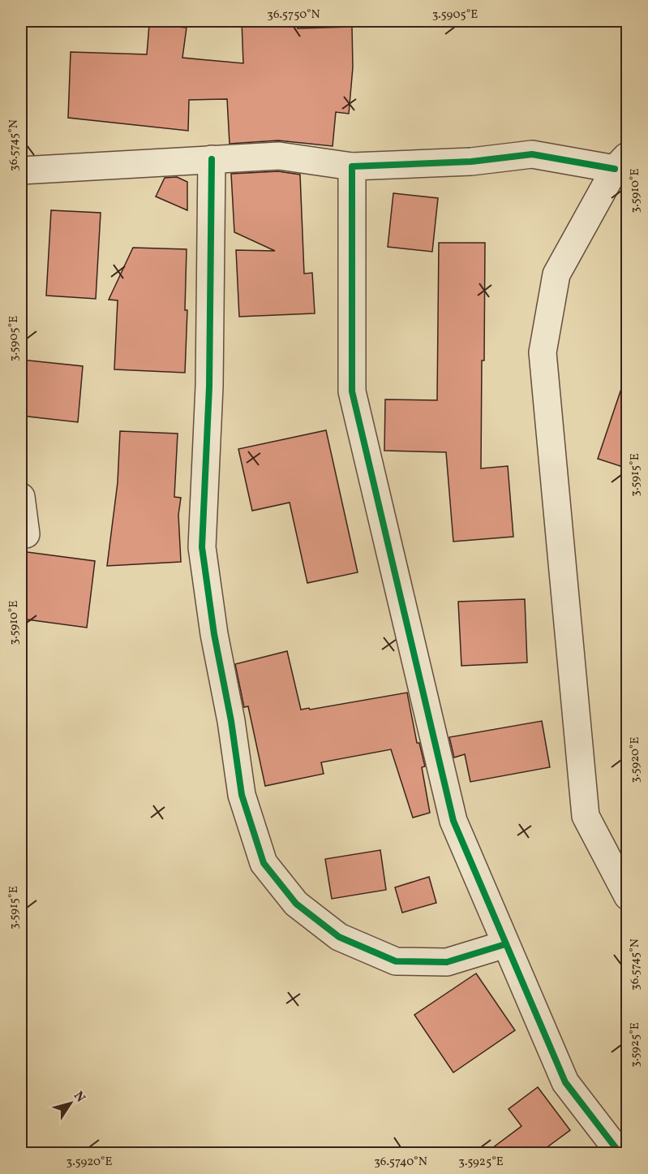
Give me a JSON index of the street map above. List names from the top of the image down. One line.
{"north":"top right","coordinates":["36.5750°N","3.5905°E","36.5745°N","3.5910°E","3.5915°E","3.5920°E","3.5925°E","36.5740°N"]}
